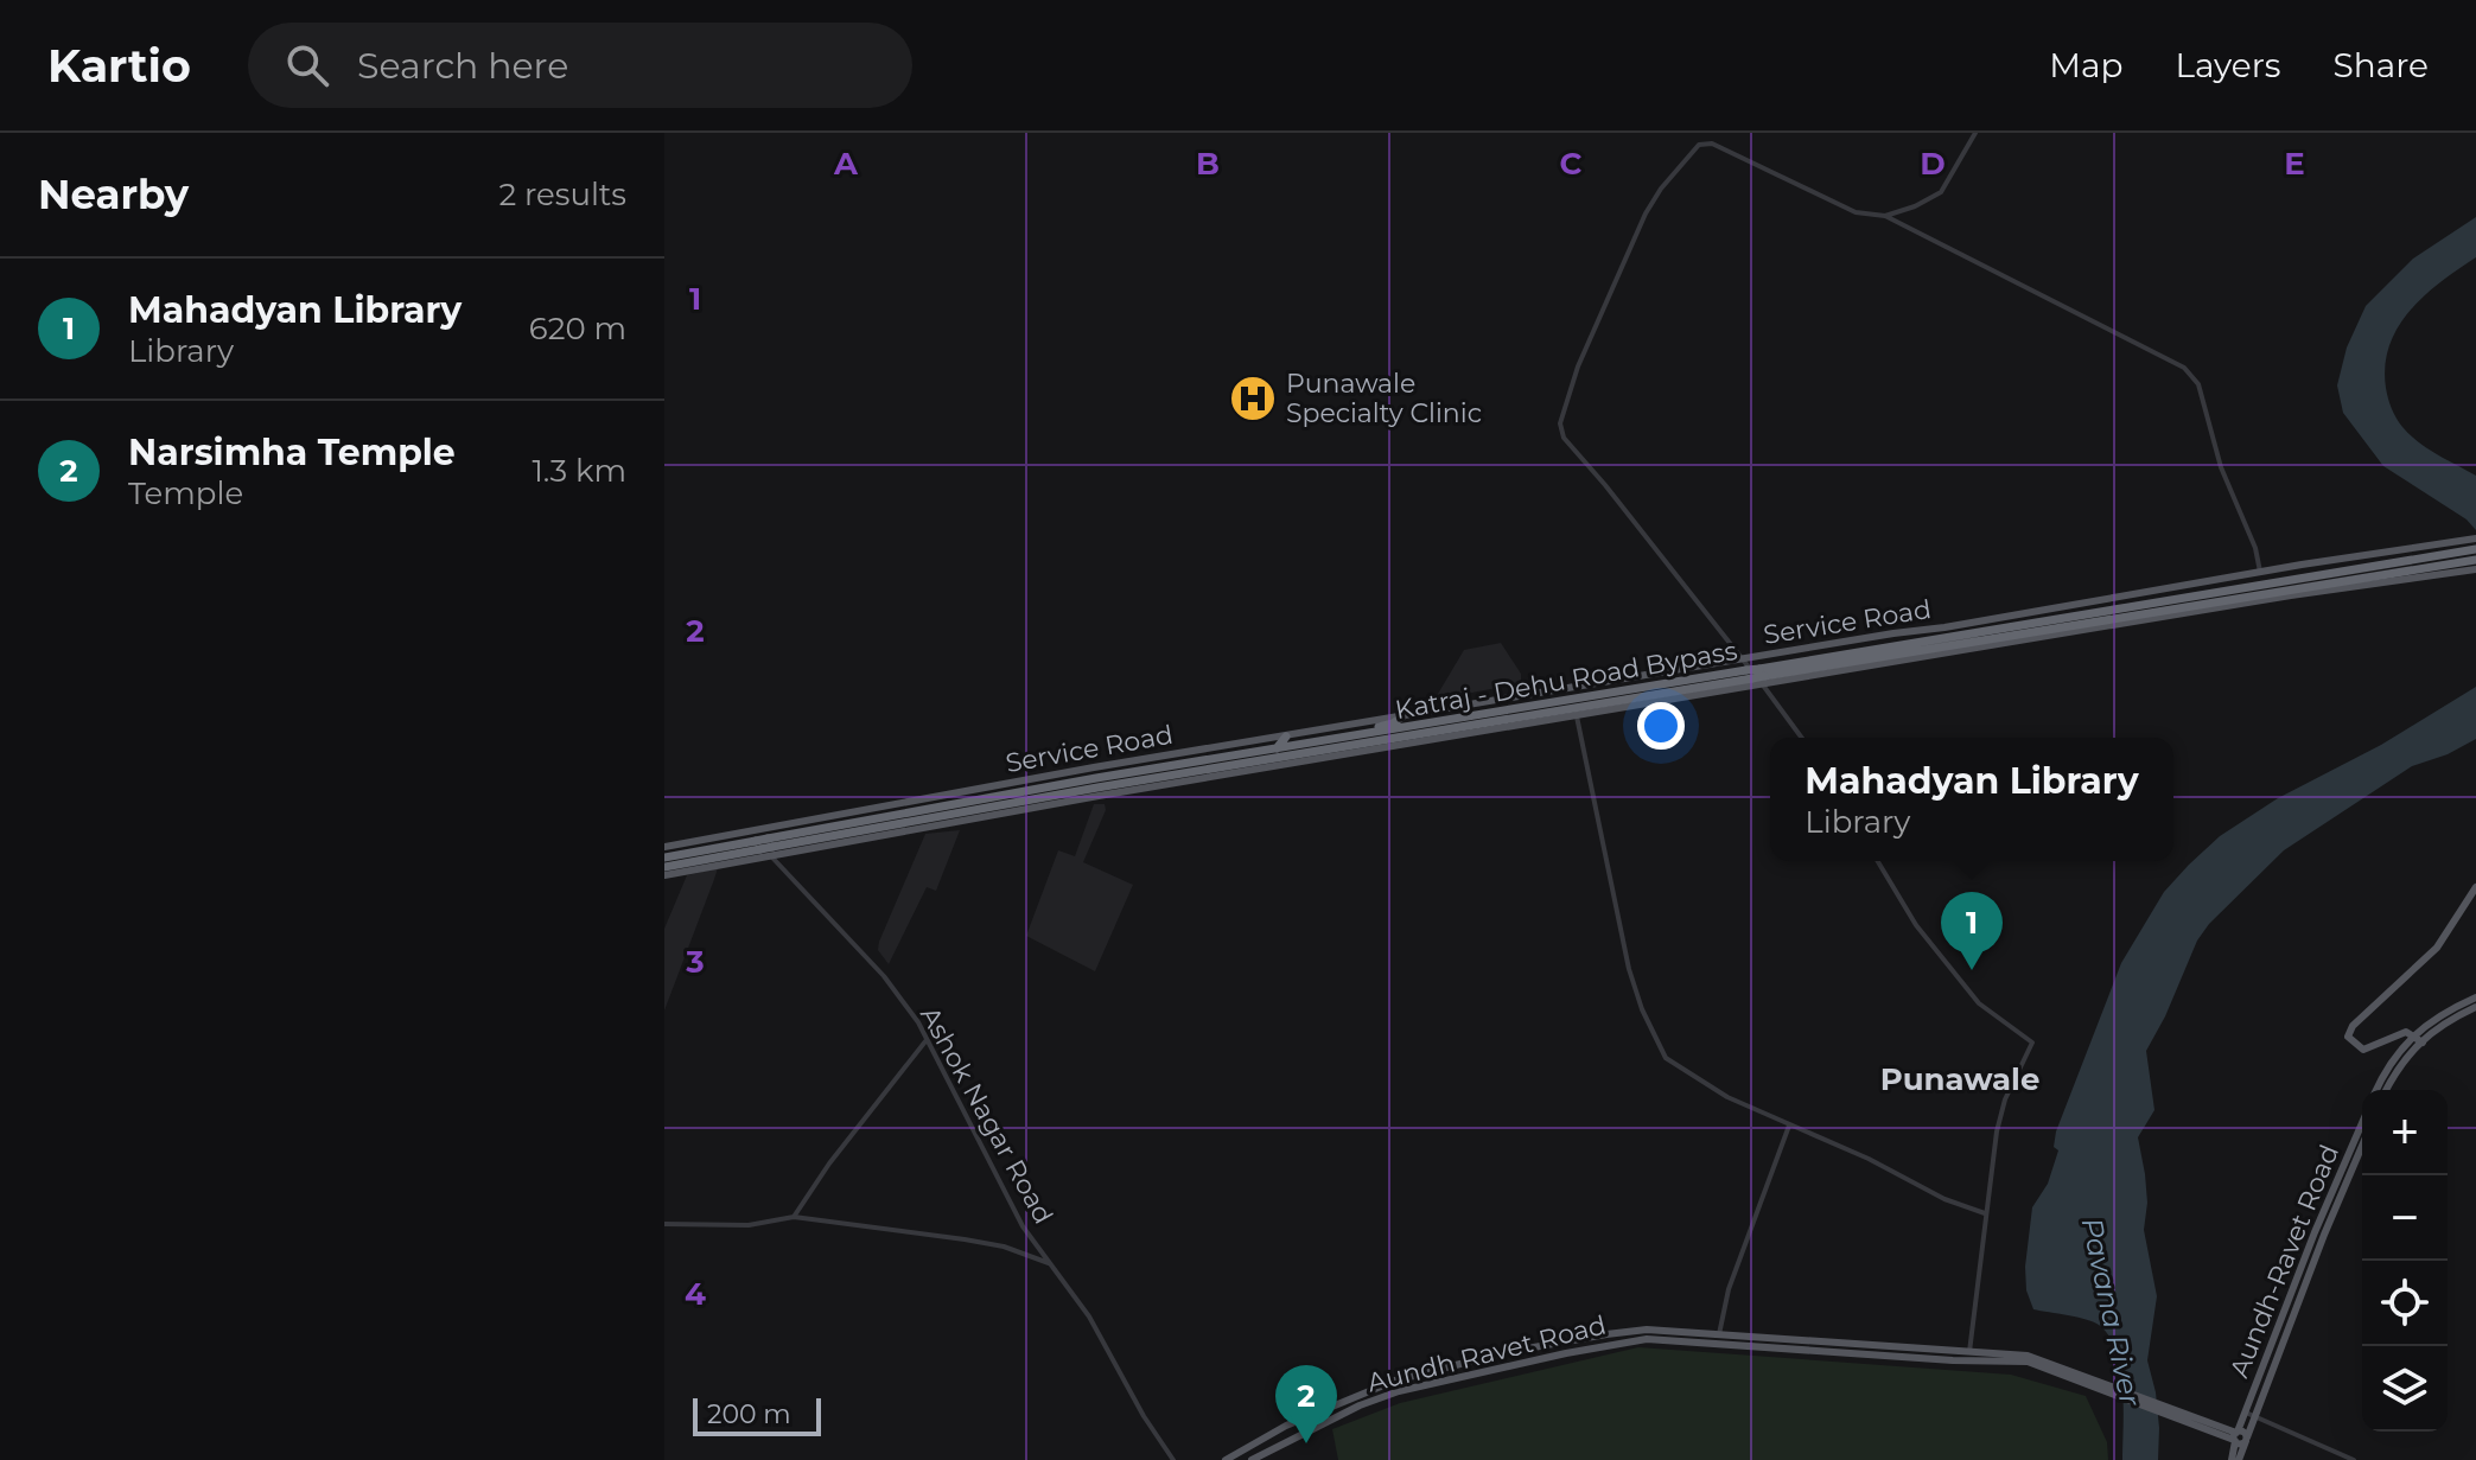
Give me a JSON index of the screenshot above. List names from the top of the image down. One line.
{"streets":{"highway":["Katraj - Dehu Road Bypass"],"main road":["Service Road","Aundh-Ravet Road","Aundh Ravet Road"],"street":["Ashok Nagar Road"]},"crossings":[["Service Road","Katraj - Dehu Road Bypass"],["Service Road","Ashok Nagar Road"],["Katraj - Dehu Road Bypass","Ashok Nagar Road"]],"districts":["Punawale"],"water":["Pavana River"],"places":{"hospital":["Punawale Specialty Clinic"]},"scale_bar":"200 m","page":{"header":"Kartio","search":"Search here","nav":["Map","Layers","Share"],"heading":["Nearby","2 results"],"list":[{"mark":"1","name":"Mahadyan Library","note":"Library","value":"620 m"},{"mark":"2","name":"Narsimha Temple","note":"Temple","value":"1.3 km"}],"popup":["Mahadyan Library","Library"],"pins":["1","2"],"map_buttons":["+","−"],"scale":"200 m"},"grid":{"columns":["A","B","C","D","E"],"rows":["1","2","3","4"]}}
